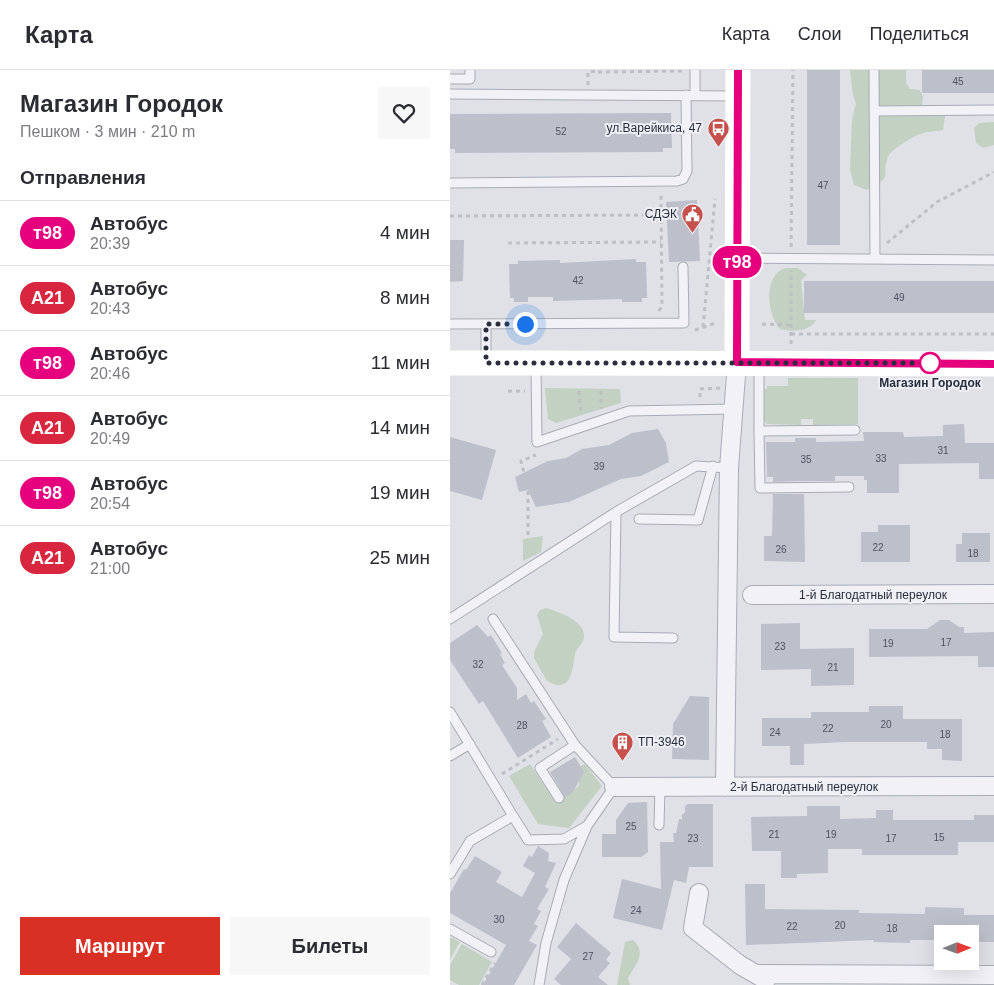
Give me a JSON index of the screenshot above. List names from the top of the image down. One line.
{"streets":{"street":["1-й Благодатный переулок","2-й Благодатный переулок"]},"places":{"bus stop":["ул.Варейкиса, 47"],"public building":["СДЭК"],"other":["Магазин Городок"],"building":["ТП-3946"]},"lines":["bus line т98"],"house_numbers":["45","52","47","42","49","31","33","35","39","22","26","18","17","19","23","32","21","20","28","22","24","18","25","21","19","15","23","17","24","30","20","22","18","27"],"north":"right","page":{"header":"Карта","nav":["Карта","Слои","Поделиться"],"heading":[["Магазин Городок","Пешком · 3 мин · 210 m"],"Отправления"],"on_map":"т98","list":[{"mark":"т98","name":"Автобус","note":"20:39","value":"4 мин"},{"mark":"А21","name":"Автобус","note":"20:43","value":"8 мин"},{"mark":"т98","name":"Автобус","note":"20:46","value":"11 мин"},{"mark":"А21","name":"Автобус","note":"20:49","value":"14 мин"},{"mark":"т98","name":"Автобус","note":"20:54","value":"19 мин"},{"mark":"А21","name":"Автобус","note":"21:00","value":"25 мин"}],"buttons":["Маршрут","Билеты"]}}
